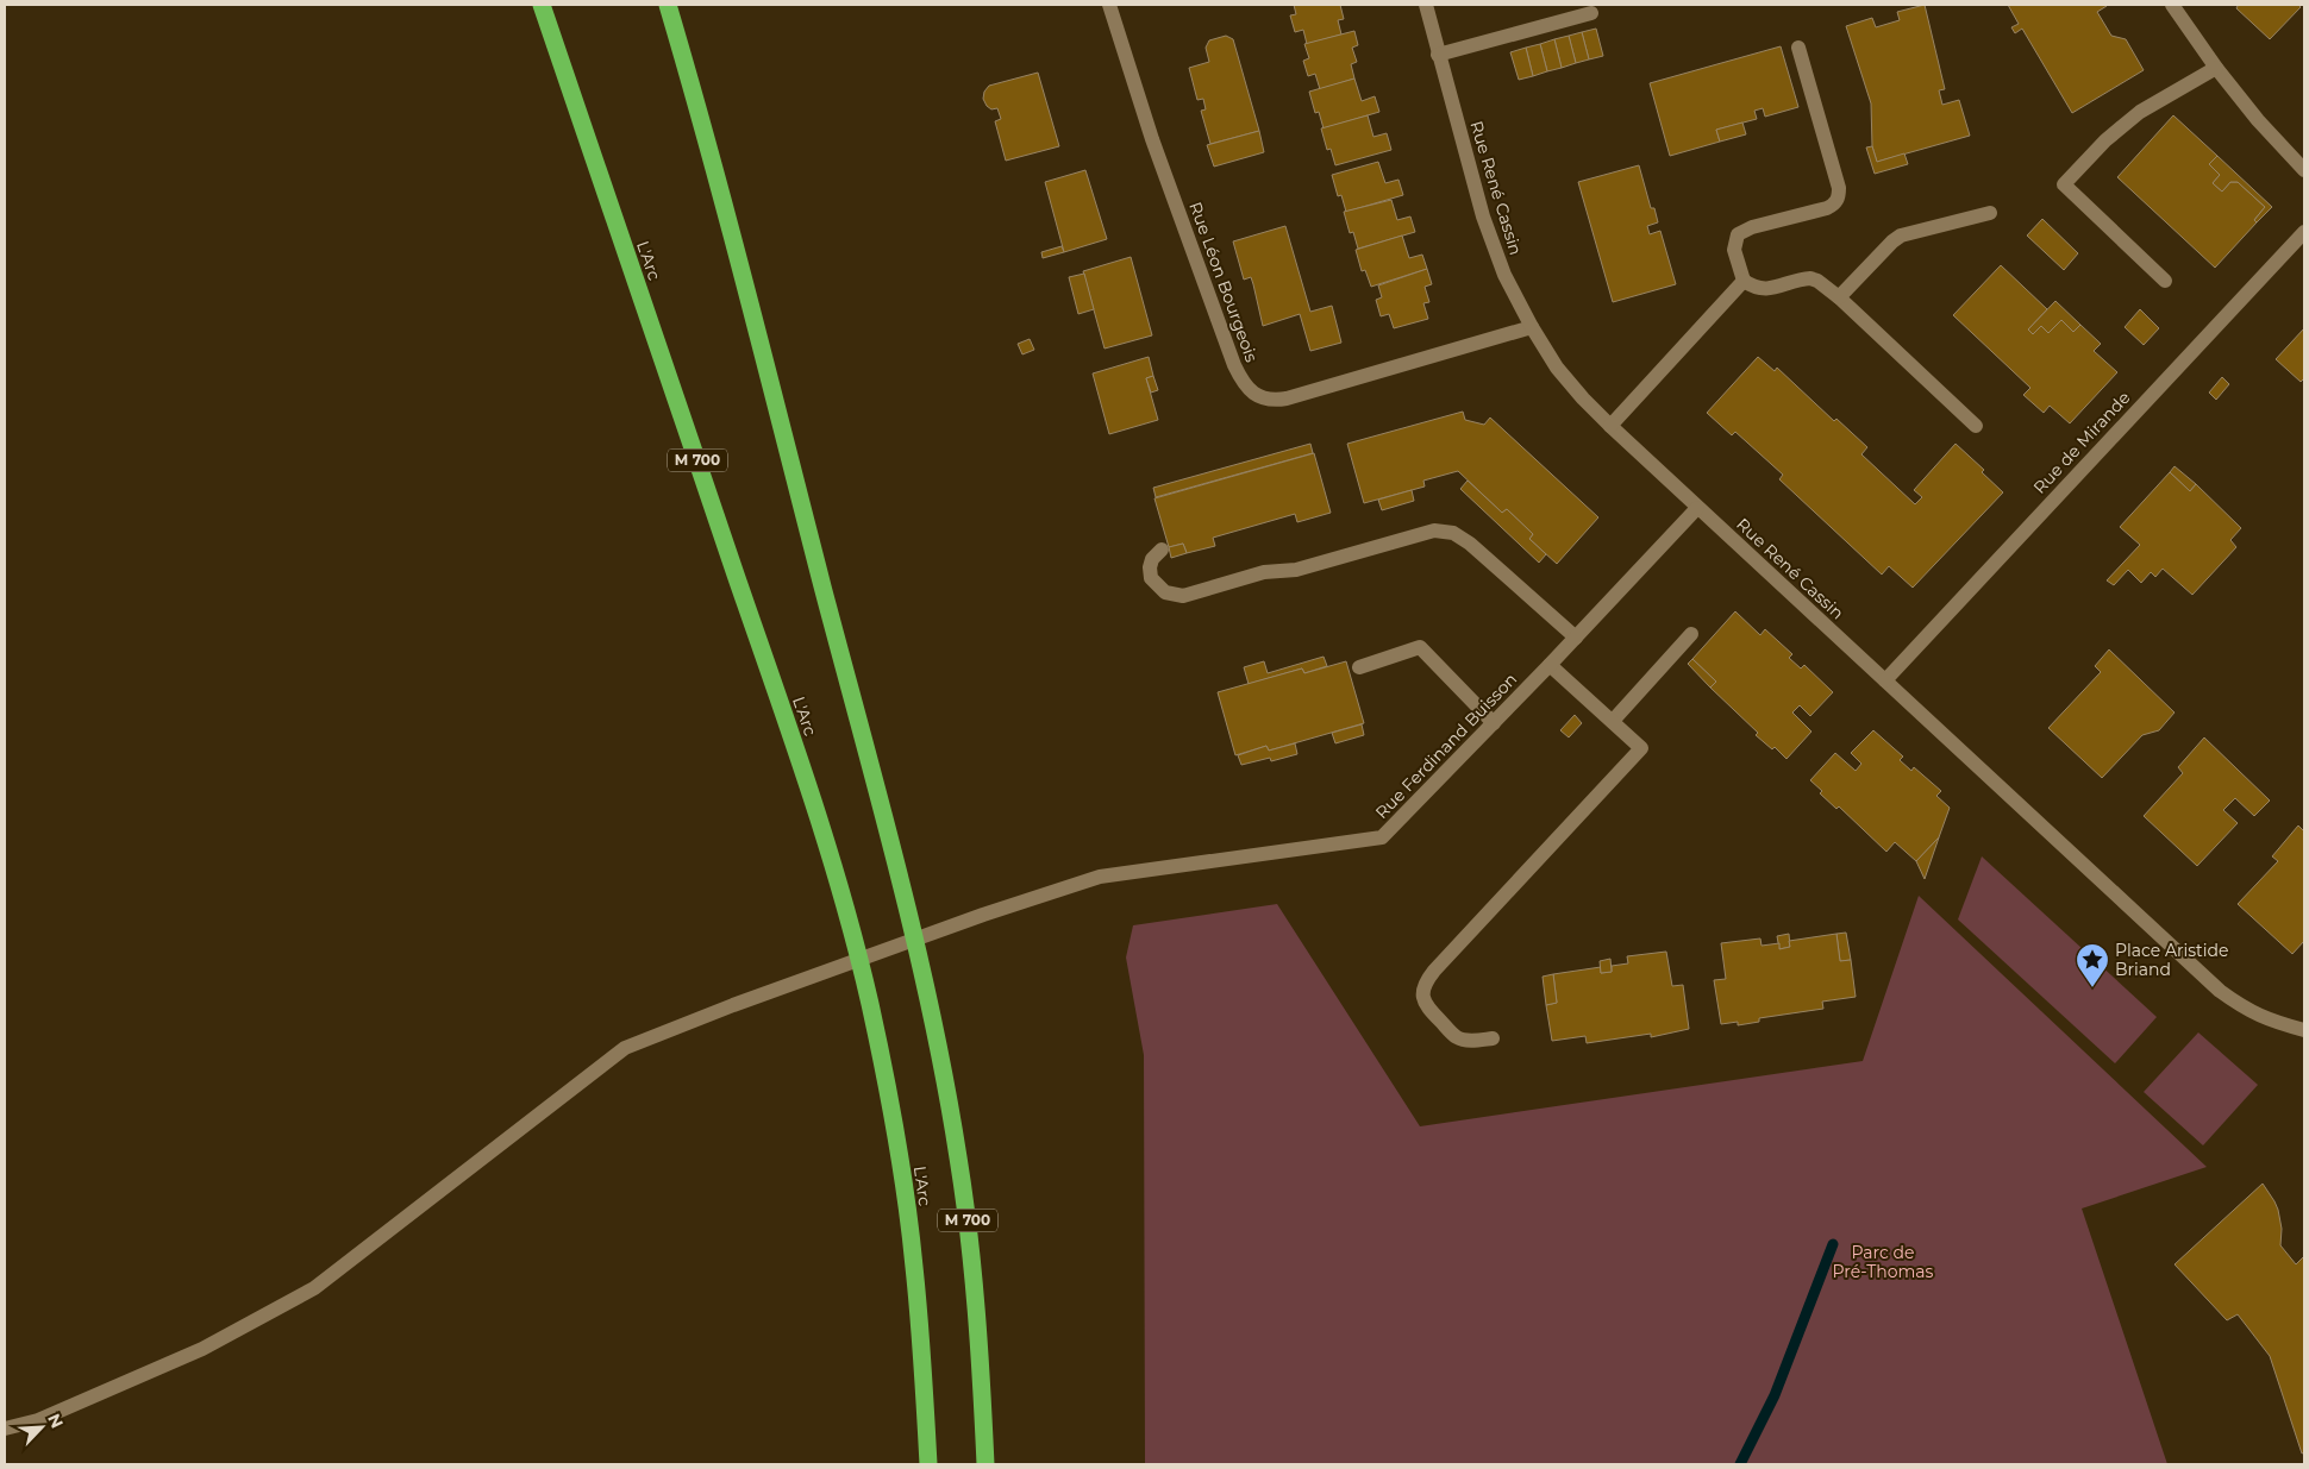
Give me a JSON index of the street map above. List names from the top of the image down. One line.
{"streets":{"highway":["L'Arc","M 700"],"street":["Rue René Cassin","Rue Léon Bourgeois","Rue de Mirande","Rue Ferdinand Buisson"]},"crossings":[["Rue René Cassin","Rue Léon Bourgeois"],["Rue René Cassin","Rue de Mirande"],["Rue René Cassin","Rue Ferdinand Buisson"]],"parks":["Parc de Pré-Thomas"],"places":{"place":["Place Aristide Briand"]},"north":"top right"}
